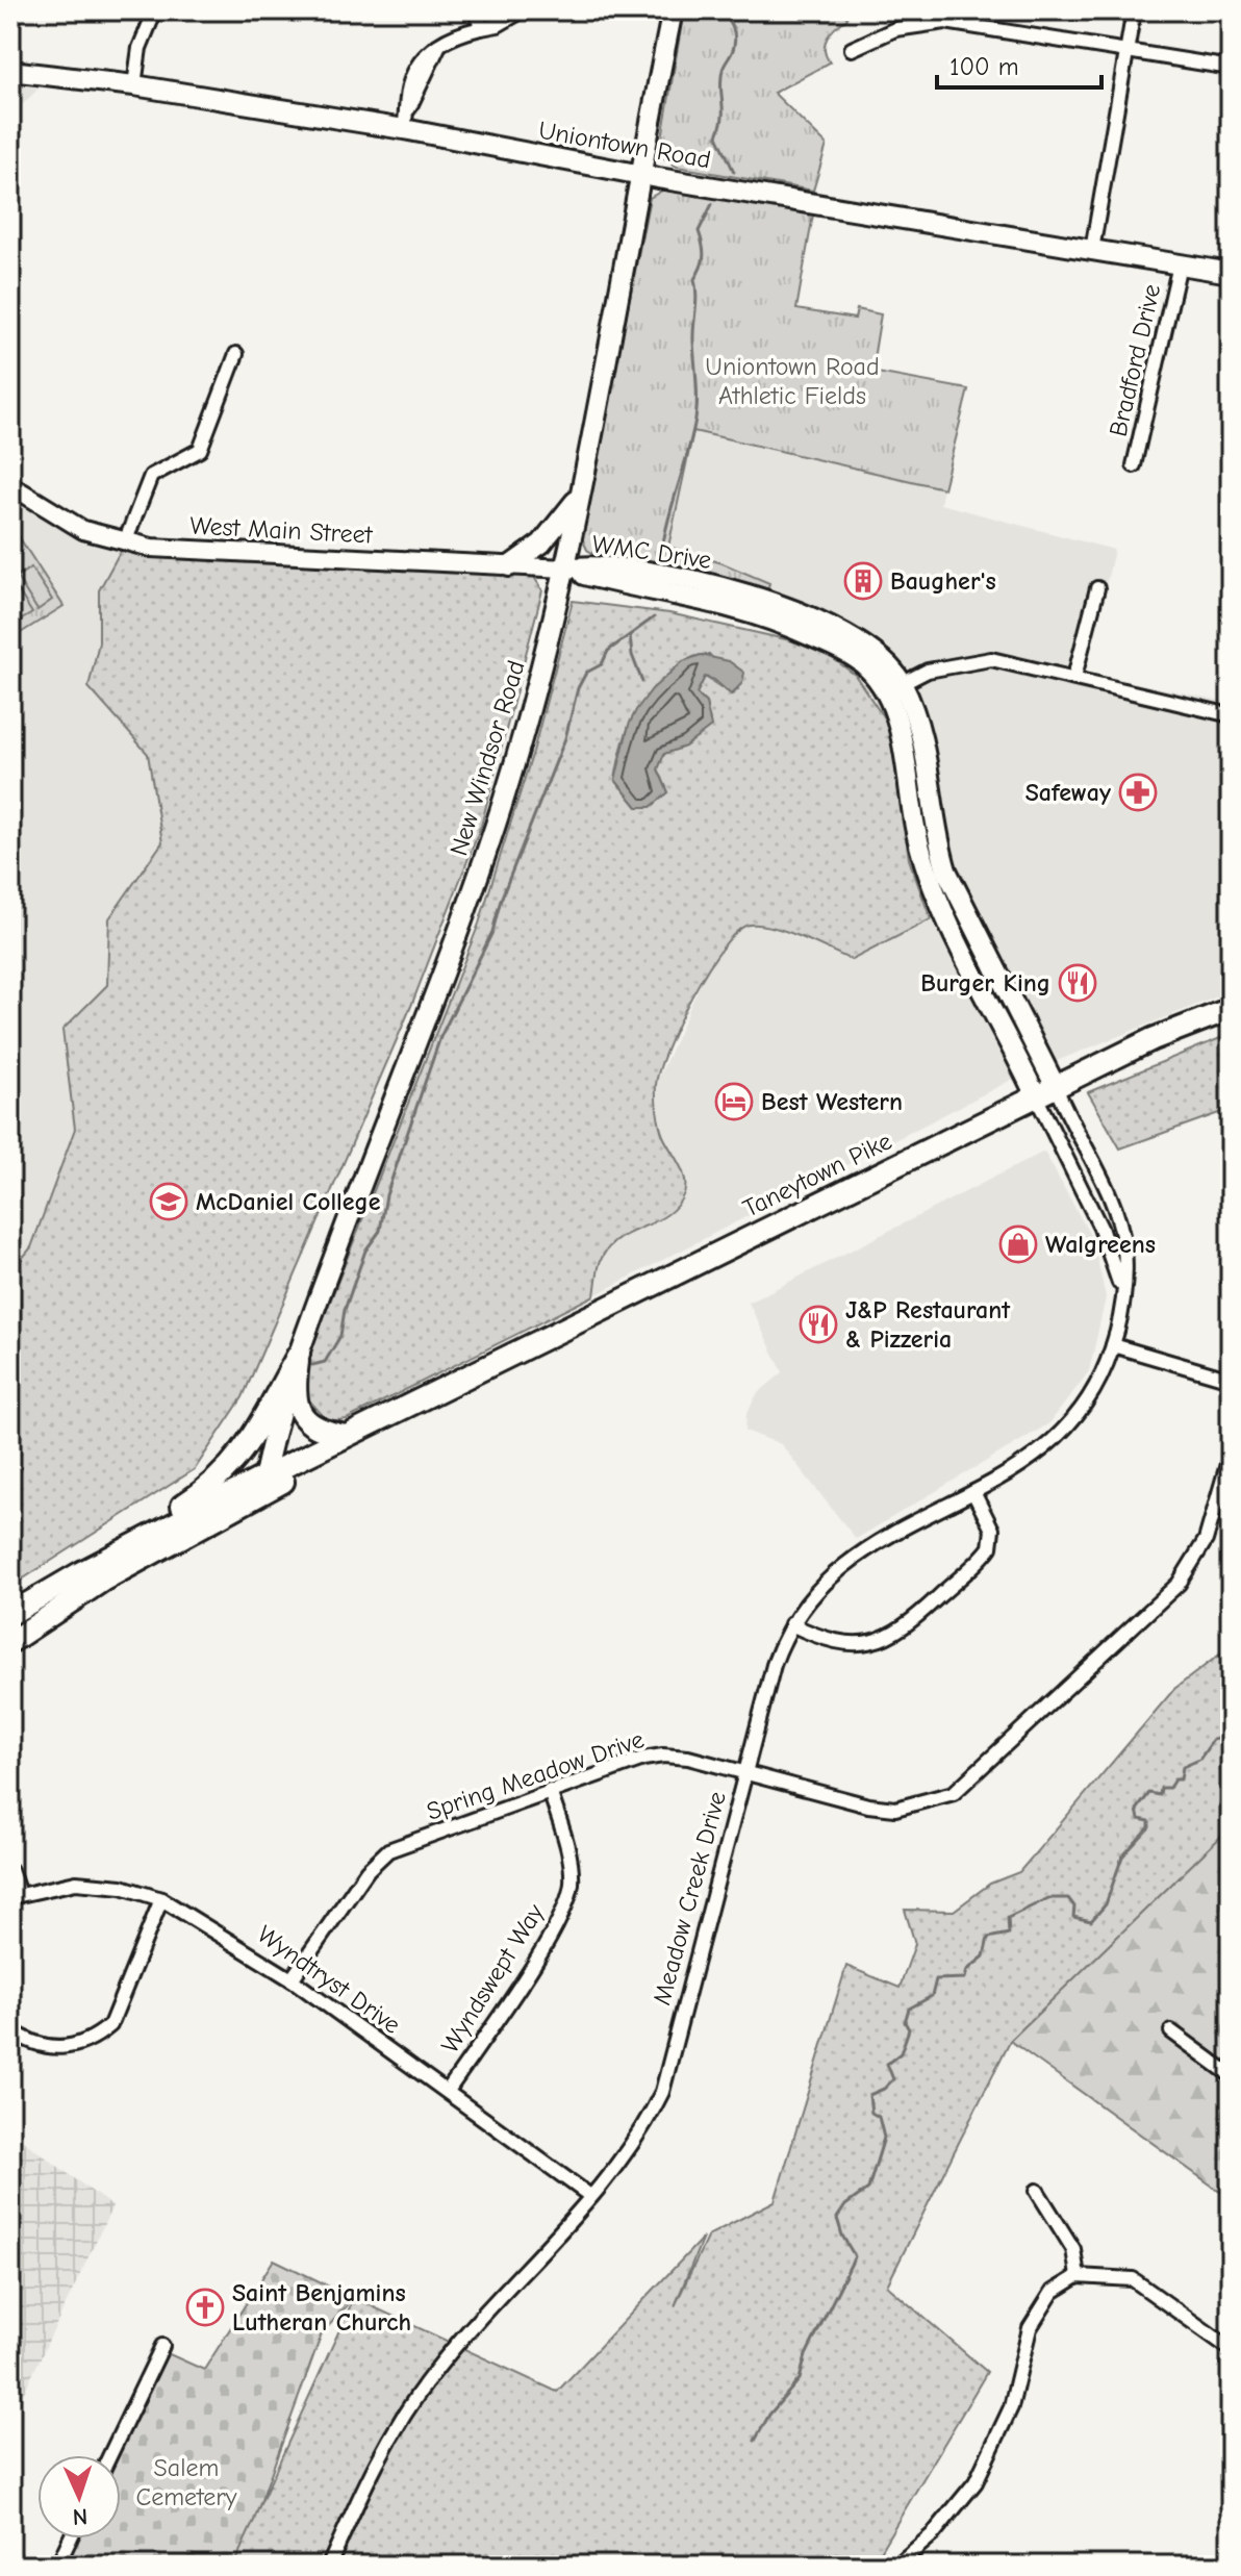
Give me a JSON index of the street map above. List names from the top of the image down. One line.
{"streets":{"highway":["Taneytown Pike"],"main road":["Uniontown Road","WMC Drive","New Windsor Road"],"street":["Bradford Drive","West Main Street","Spring Meadow Drive","Meadow Creek Drive","Wyndswept Way","Wyndtryst Drive"]},"crossings":[["Uniontown Road","Bradford Drive"],["Uniontown Road","New Windsor Road"],["West Main Street","WMC Drive"],["West Main Street","New Windsor Road"],["WMC Drive","New Windsor Road"],["WMC Drive","Taneytown Pike"],["WMC Drive","Meadow Creek Drive"],["New Windsor Road","Taneytown Pike"],["Taneytown Pike","Meadow Creek Drive"],["Spring Meadow Drive","Meadow Creek Drive"],["Spring Meadow Drive","Wyndswept Way"],["Spring Meadow Drive","Wyndtryst Drive"],["Meadow Creek Drive","Wyndtryst Drive"],["Wyndswept Way","Wyndtryst Drive"]],"parks":["Uniontown Road Athletic Fields","Salem Cemetery"],"places":{"building":["Baugher's"],"pharmacy":["Safeway"],"restaurant":["Burger King","J&P Restaurant & Pizzeria"],"hotel":["Best Western"],"school or university":["McDaniel College"],"shop":["Walgreens"],"church":["Saint Benjamins Lutheran Church"]},"scale_bar":"100 m","north":"bottom"}
